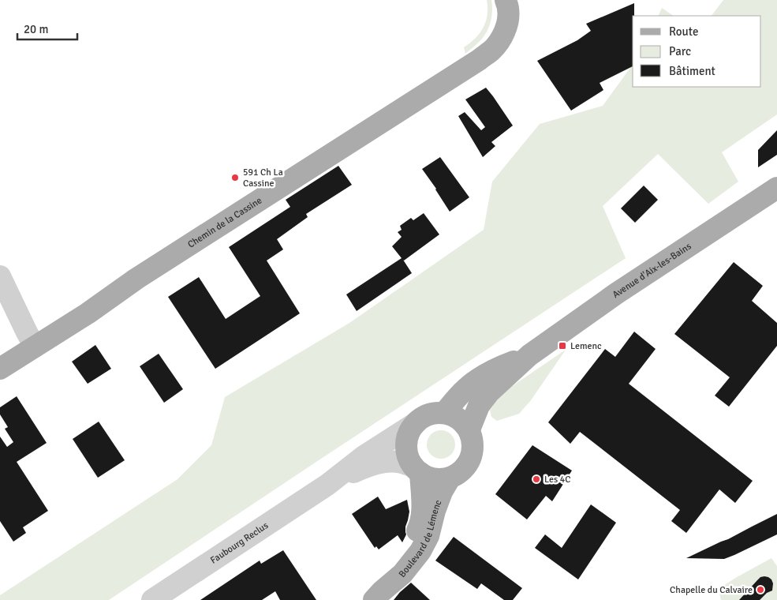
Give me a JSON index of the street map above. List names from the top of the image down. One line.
{"streets":{"main road":["Chemin de la Cassine","Avenue d'Aix-les-Bains","Boulevard de Lémenc"],"street":["Faubourg Reclus"]},"crossings":[["Avenue d'Aix-les-Bains","Boulevard de Lémenc"],["Avenue d'Aix-les-Bains","Faubourg Reclus"],["Boulevard de Lémenc","Faubourg Reclus"]],"places":{"other":["591 Ch La Cassine","Les 4C","Chapelle du Calvaire"],"transit":["Lemenc"]},"legend":["Route","Parc","Bâtiment"],"scale_bar":"20 m"}
